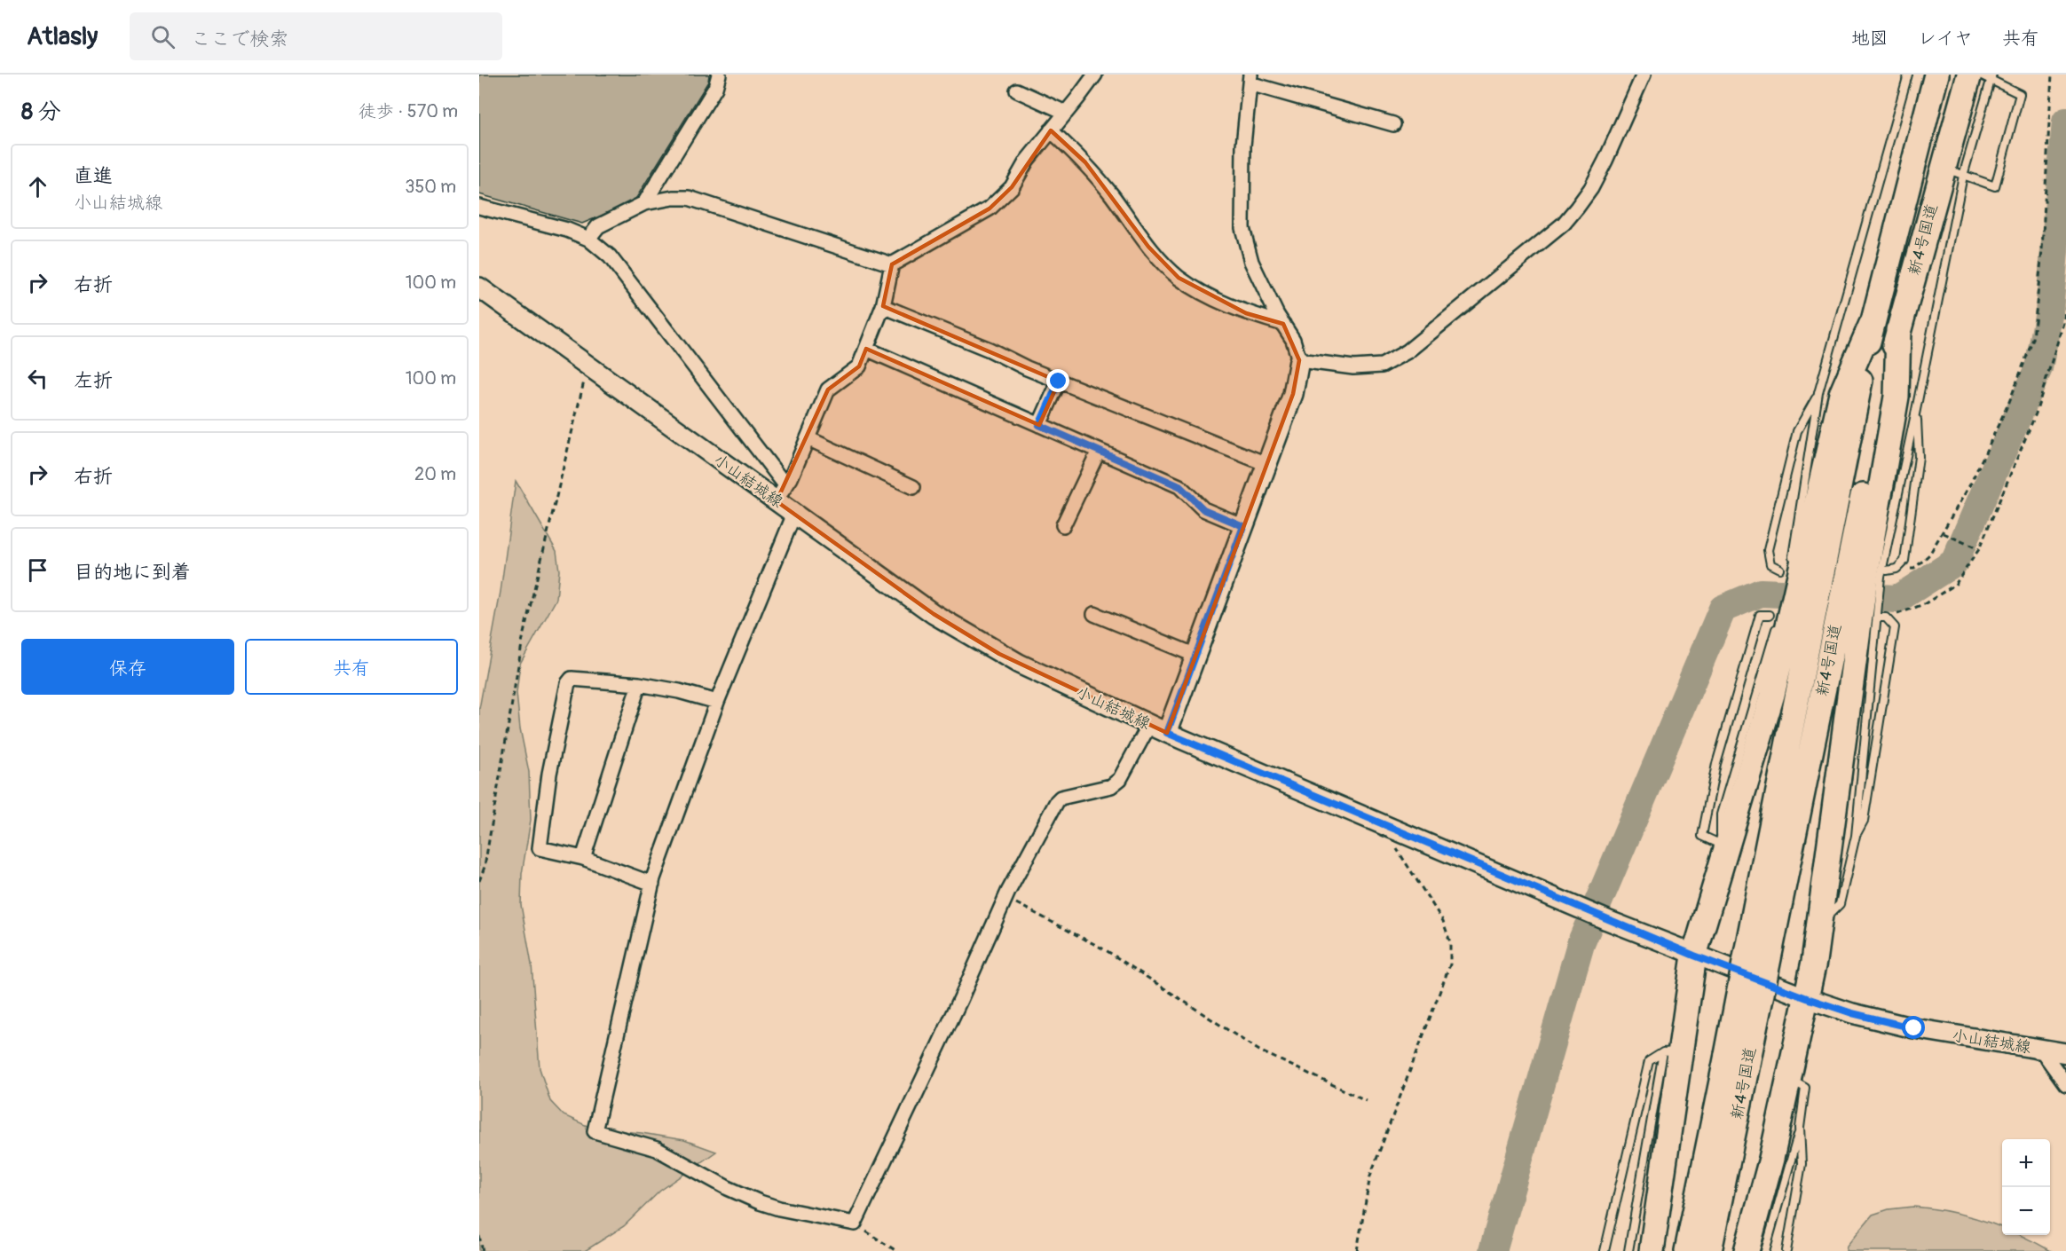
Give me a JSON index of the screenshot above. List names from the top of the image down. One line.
{"streets":{"highway":["新4号国道"],"main road":["小山結城線"]},"page":{"header":"Atlasly","search":"ここで検索","nav":["地図","レイヤ","共有"],"heading":["8 分","徒歩 · 570 m"],"list":[["直進","小山結城線","350 m"],["右折","100 m"],["左折","100 m"],["右折","20 m"],"目的地に到着"],"buttons":["保存","共有"],"map_buttons":["+","−"]}}
